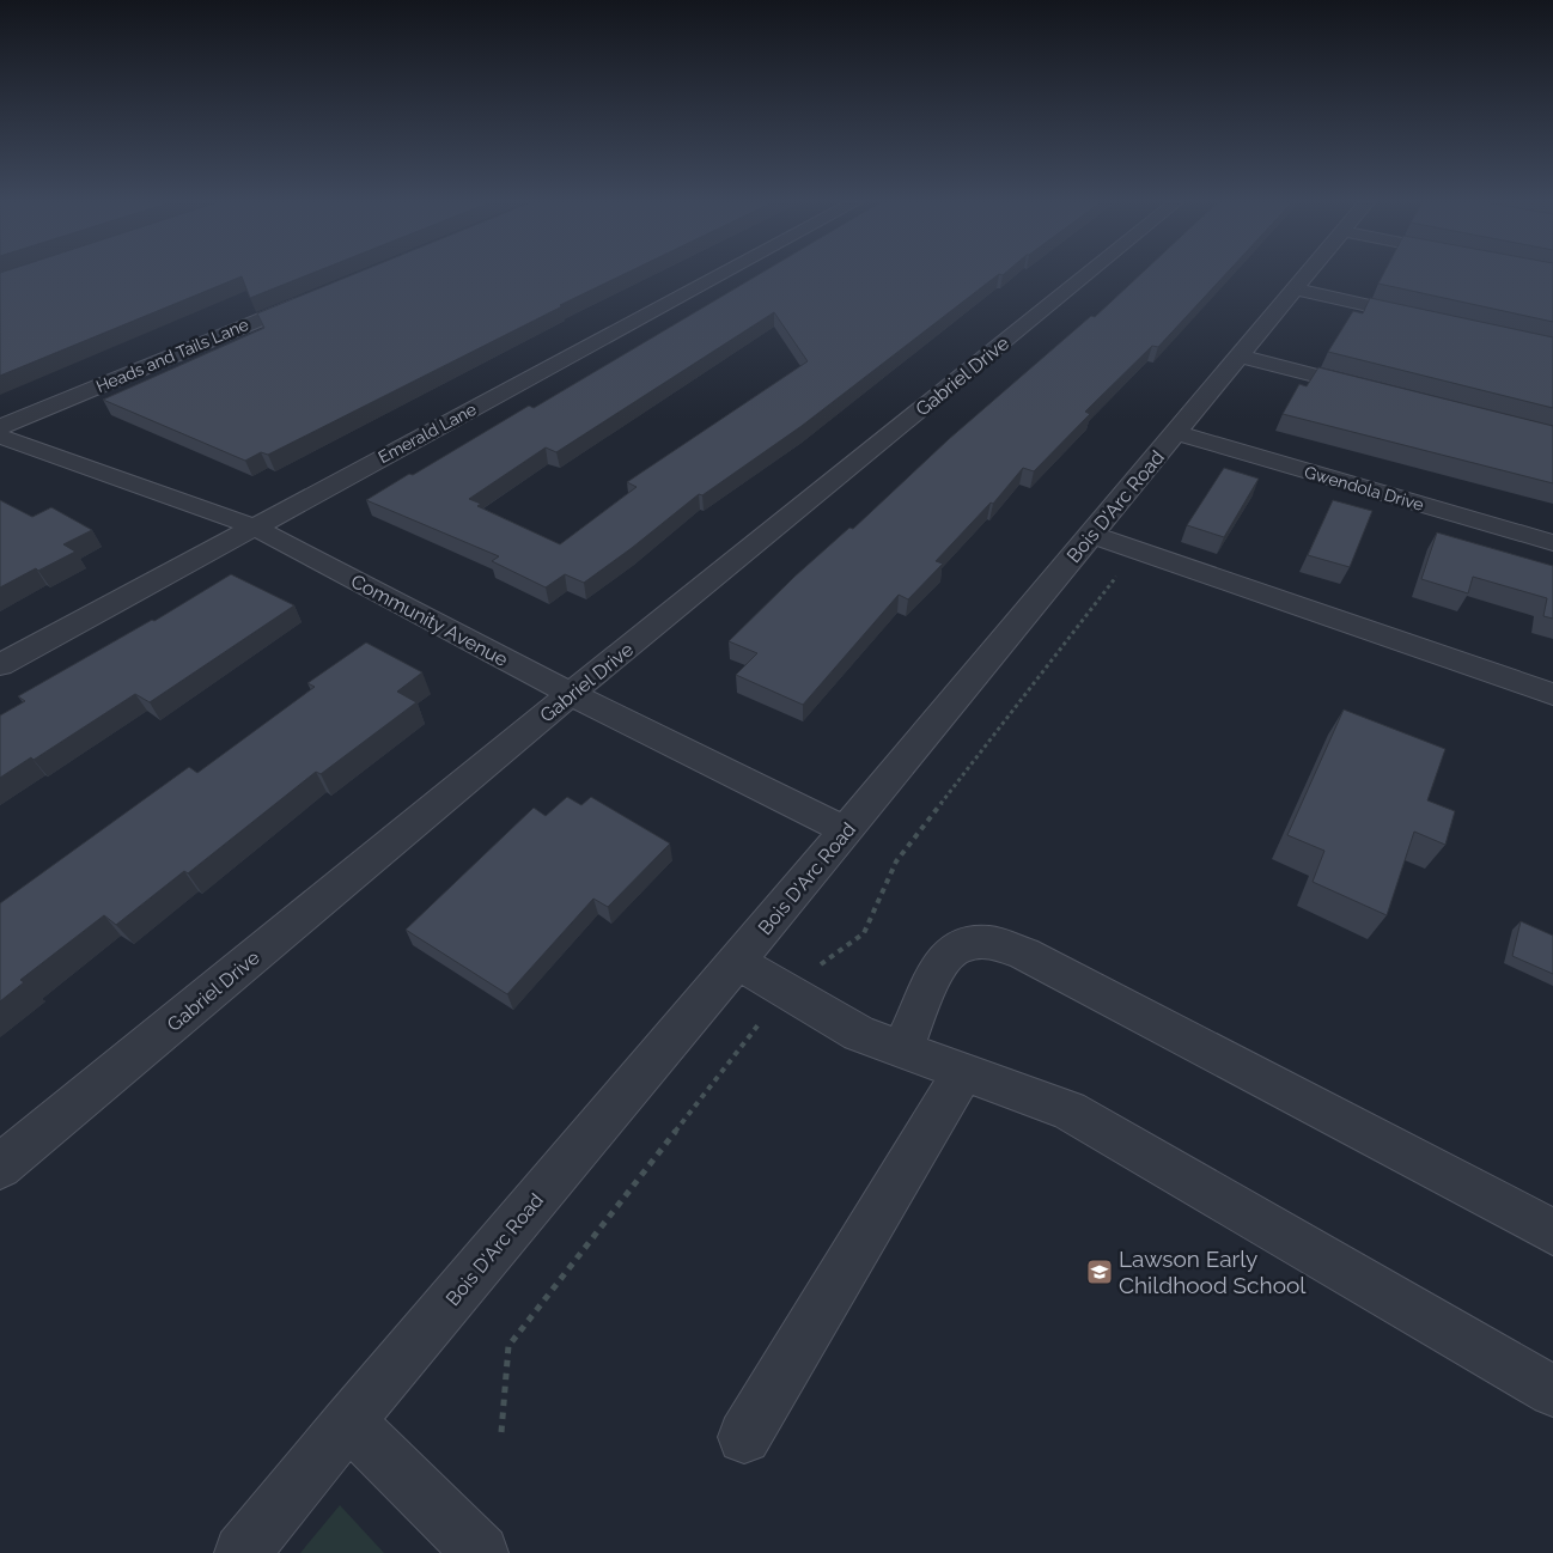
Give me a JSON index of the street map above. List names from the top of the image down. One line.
{"streets":{"street":["Heads and Tails Lane","Gabriel Drive","Emerald Lane","Gwendola Drive","Bois D'Arc Road","Community Avenue"]},"crossings":[["Gabriel Drive","Community Avenue"],["Emerald Lane","Community Avenue"],["Gwendola Drive","Bois D'Arc Road"],["Bois D'Arc Road","Community Avenue"]],"places":{"school or university":["Lawson Early Childhood School"]}}
